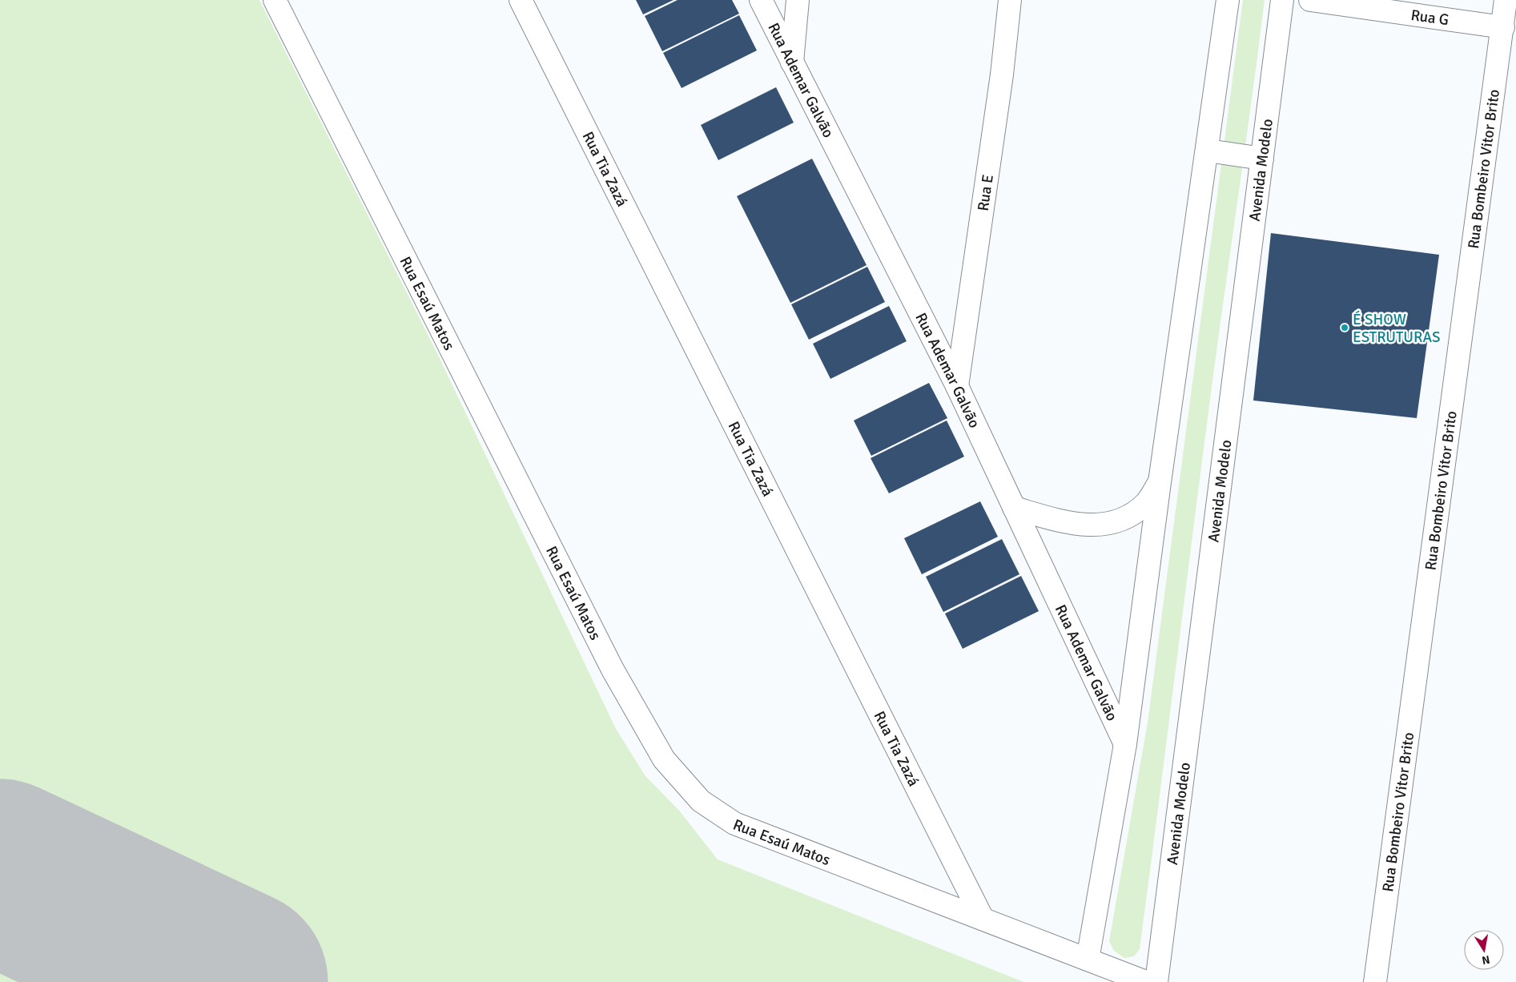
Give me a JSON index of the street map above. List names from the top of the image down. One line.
{"streets":{"street":["Rua G","Rua Ademar Galvão","Avenida Modelo","Rua Tia Zazá","Rua Bombeiro Vitor Brito","Rua E","Rua Esaú Matos"]},"crossings":[["Rua G","Rua Bombeiro Vitor Brito"],["Rua Ademar Galvão","Rua E"],["Rua Tia Zazá","Rua Esaú Matos"]],"places":["É SHOW ESTRUTURAS"],"north":"bottom"}
